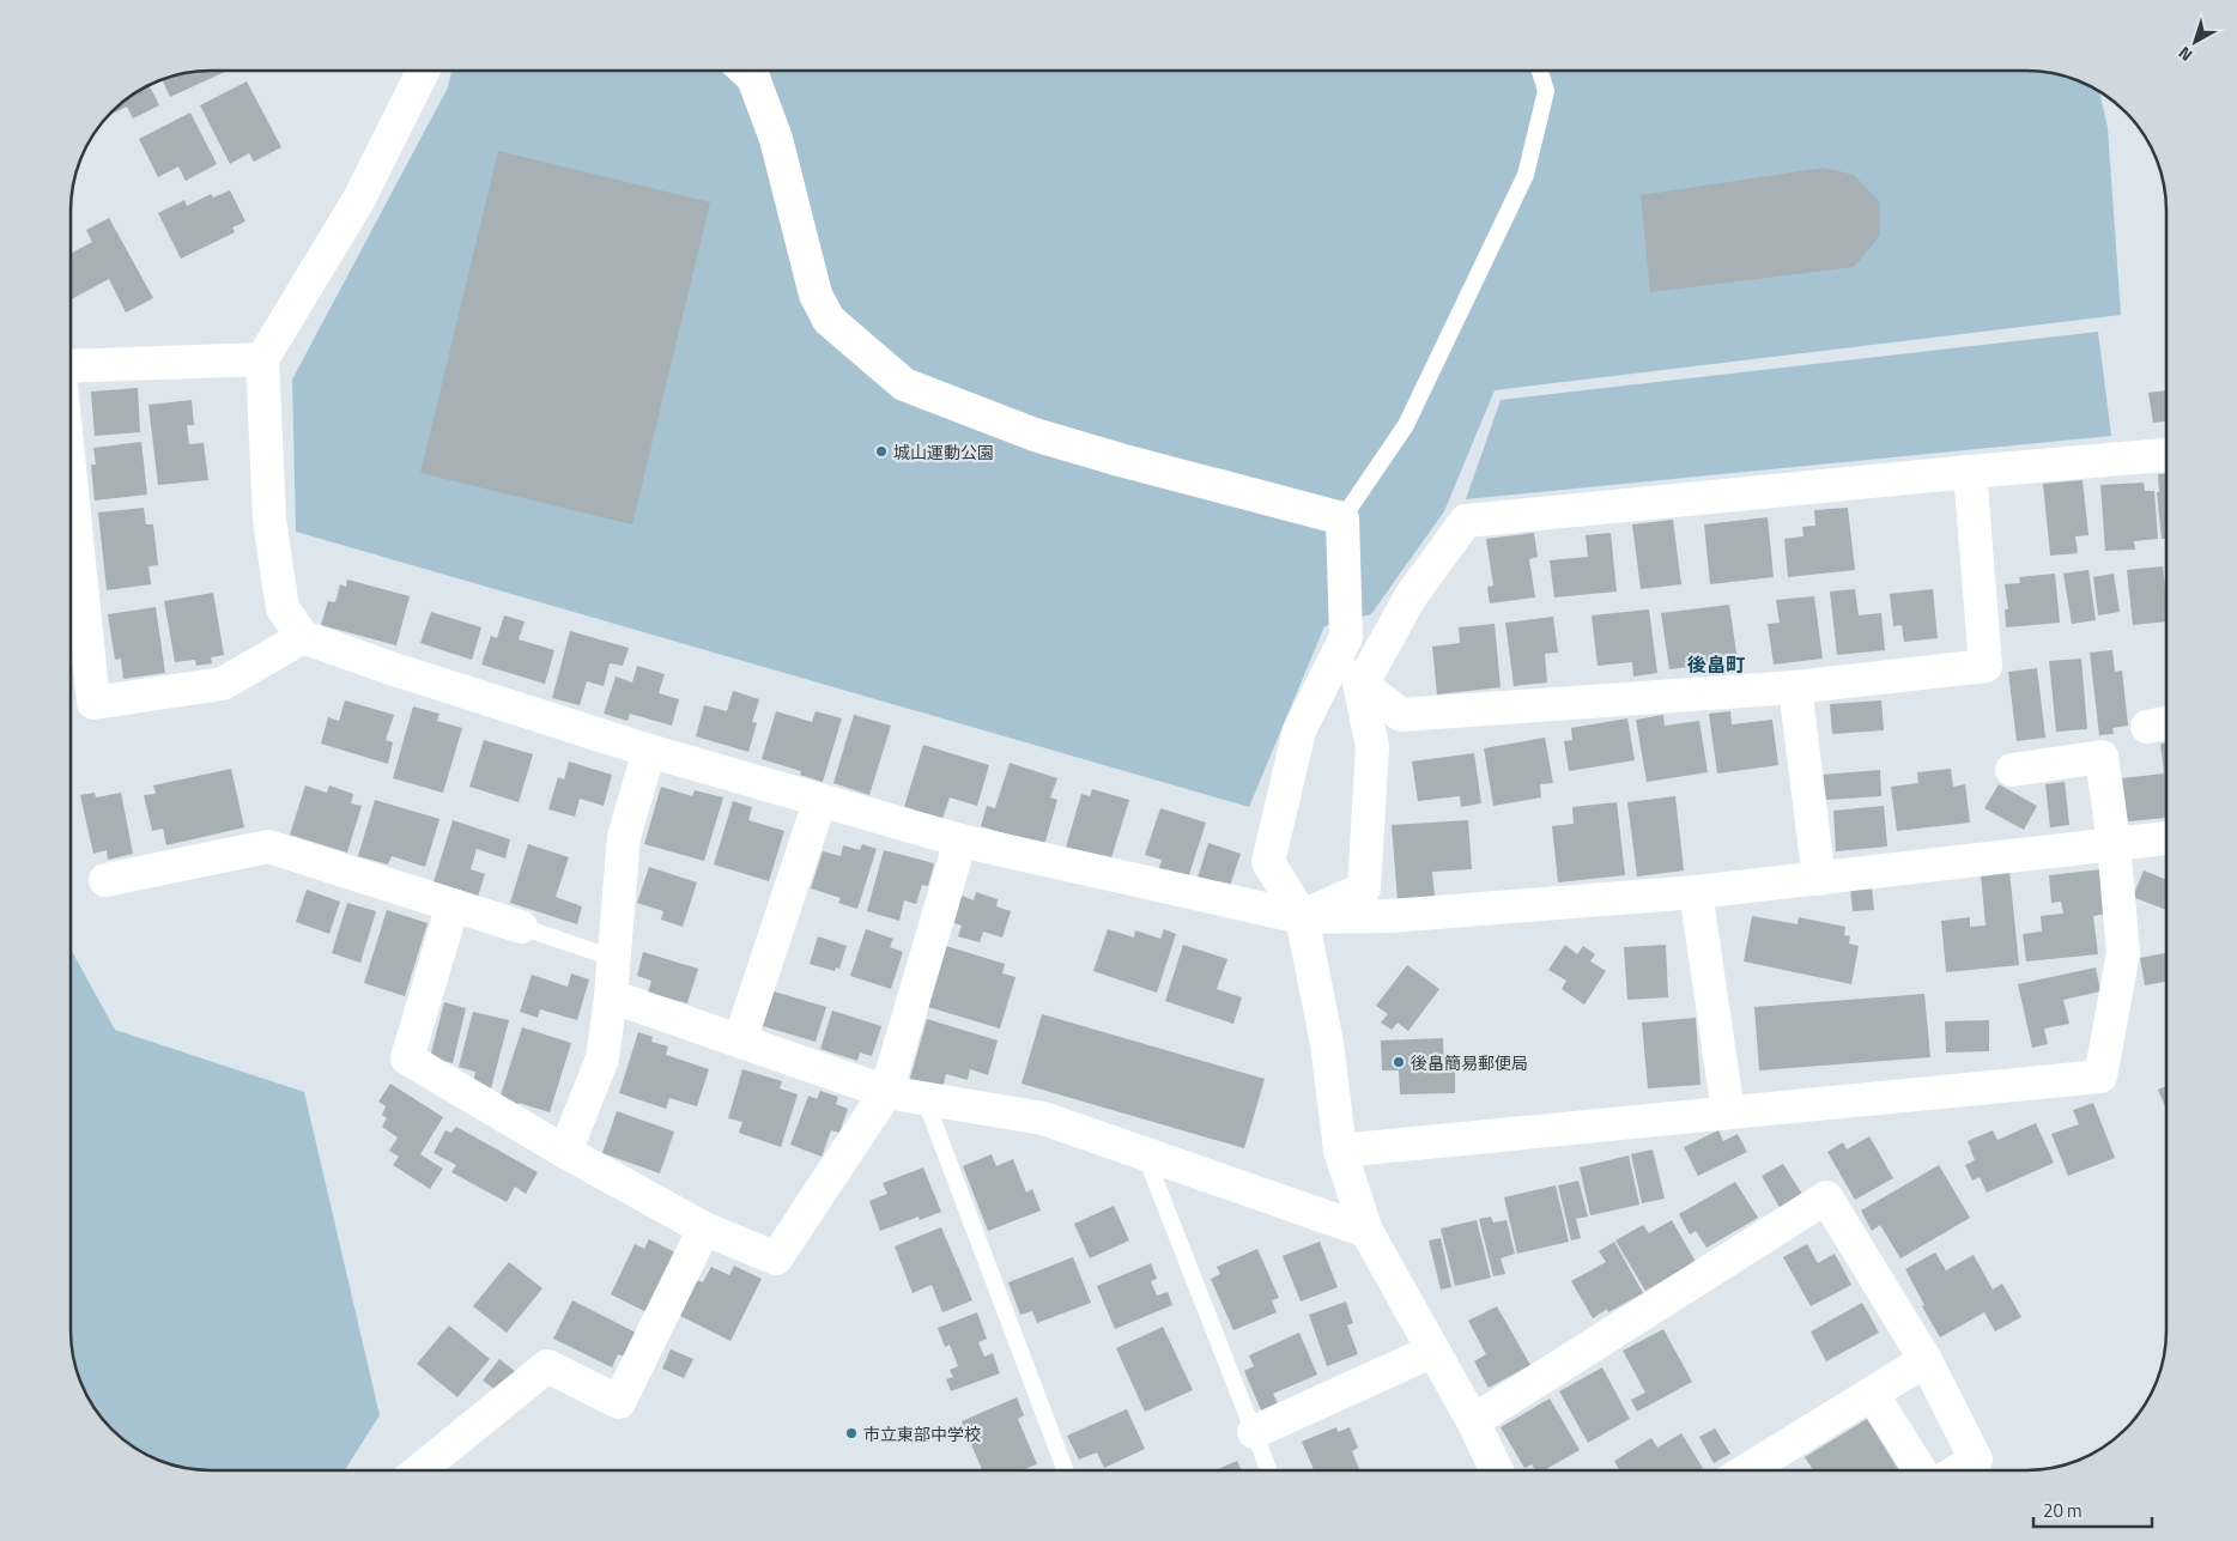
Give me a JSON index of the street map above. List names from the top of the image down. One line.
{"districts":["後畠町"],"places":["城山運動公園","後畠簡易郵便局","市立東部中学校"],"scale_bar":"20 m","north":"bottom left"}
